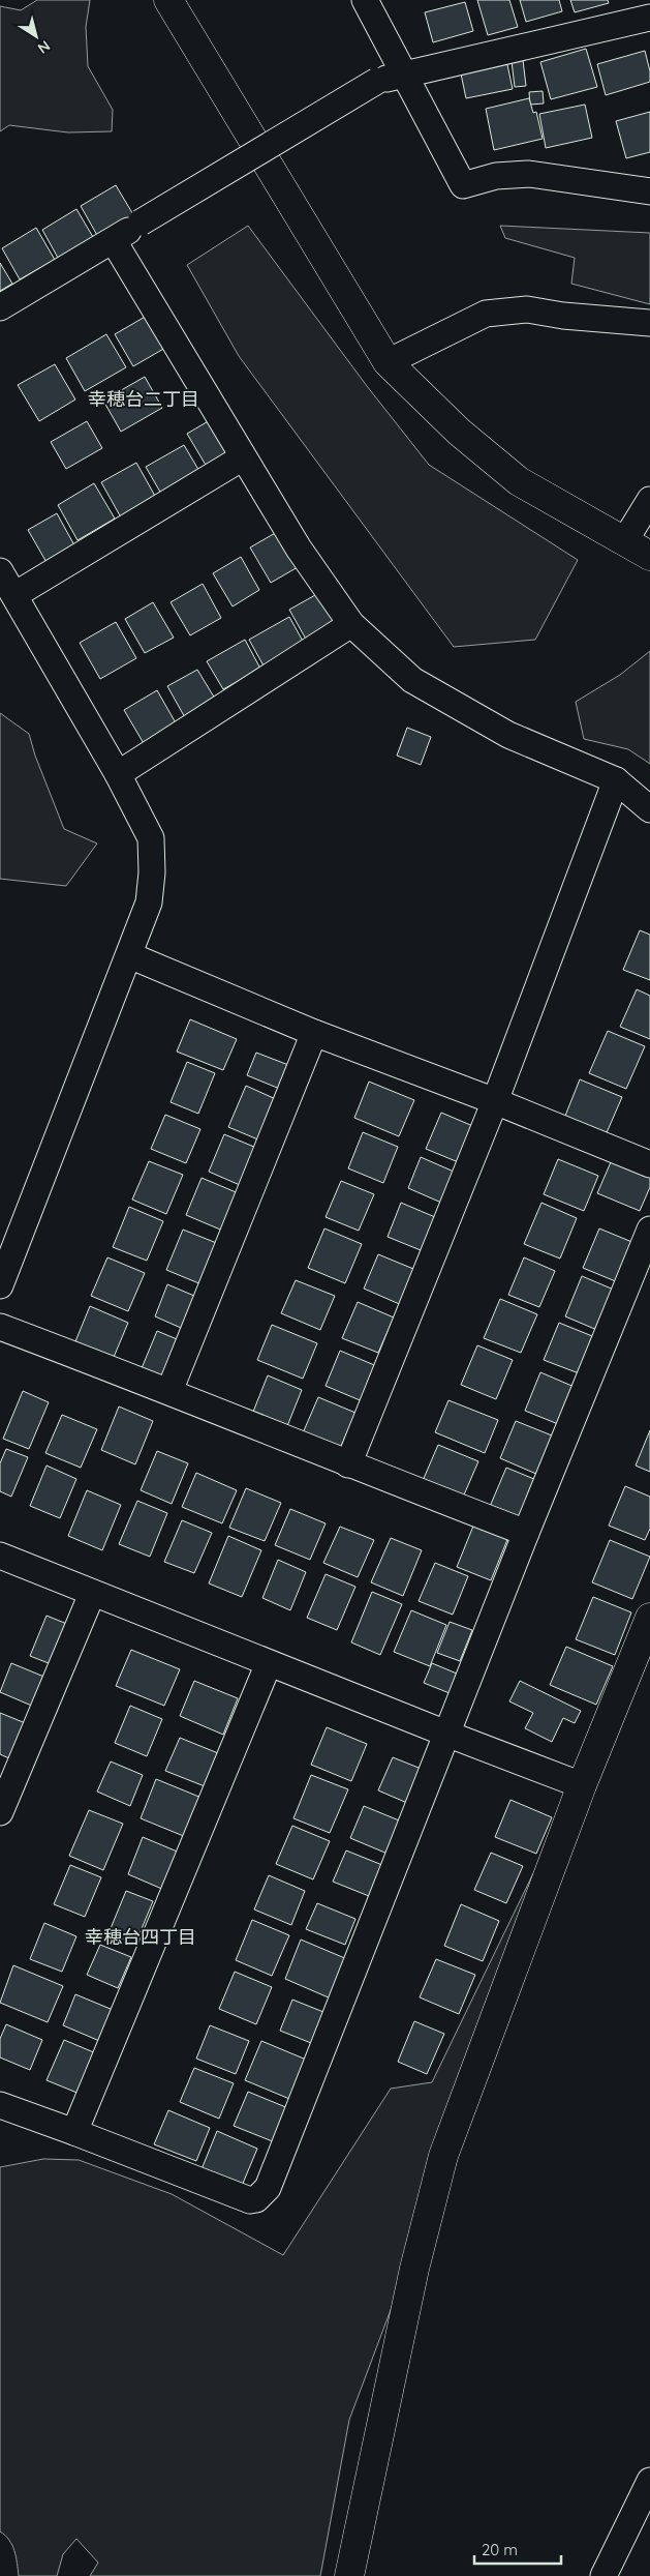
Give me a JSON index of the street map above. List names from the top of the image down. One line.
{"districts":["幸穂台二丁目","幸穂台四丁目"],"scale_bar":"20 m","north":"bottom right"}
